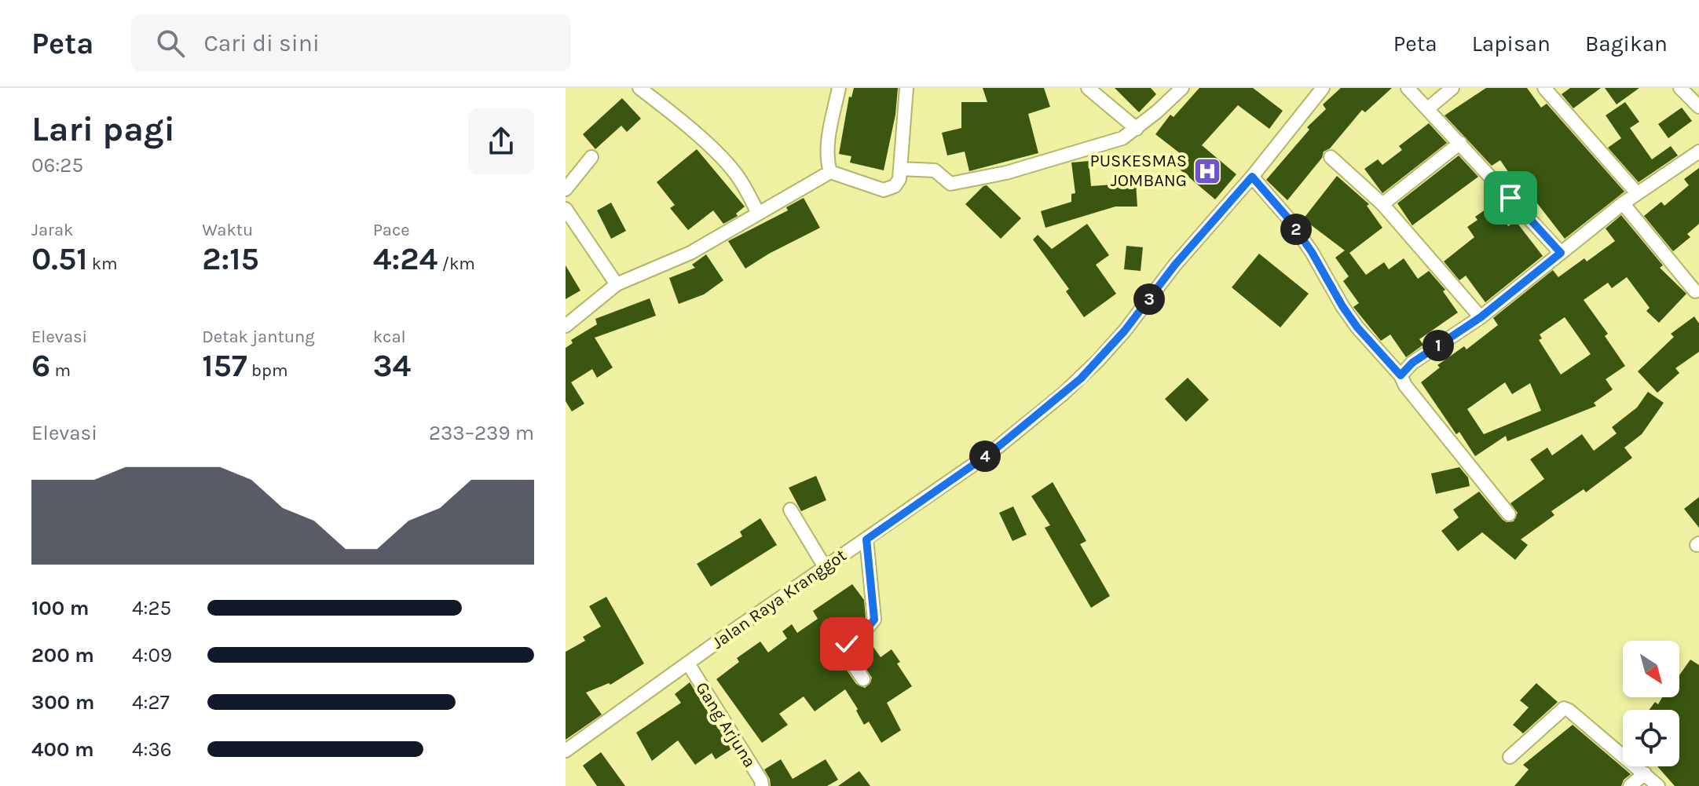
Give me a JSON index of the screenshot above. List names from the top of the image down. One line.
{"streets":{"street":["Jalan Raya Kranggot","Gang Arjuna"]},"crossings":[["Jalan Raya Kranggot","Gang Arjuna"]],"places":{"hospital":["PUSKESMAS JOMBANG"]},"north":"bottom right","page":{"header":"Peta","search":"Cari di sini","nav":["Peta","Lapisan","Bagikan"],"heading":["Lari pagi","06:25"],"stats":[["Jarak","0.51 km"],["Waktu","2:15"],["Pace","4:24 /km"],["Elevasi","6 m"],["Detak jantung","157 bpm"],["kcal","34"]],"pins":["2","3","1","4"],"chart":["Elevasi","233–239 m"],"list":[{"name":"100 m","note":"4:25"},{"name":"200 m","note":"4:09"},{"name":"300 m","note":"4:27"},{"name":"400 m","note":"4:36"}]}}
